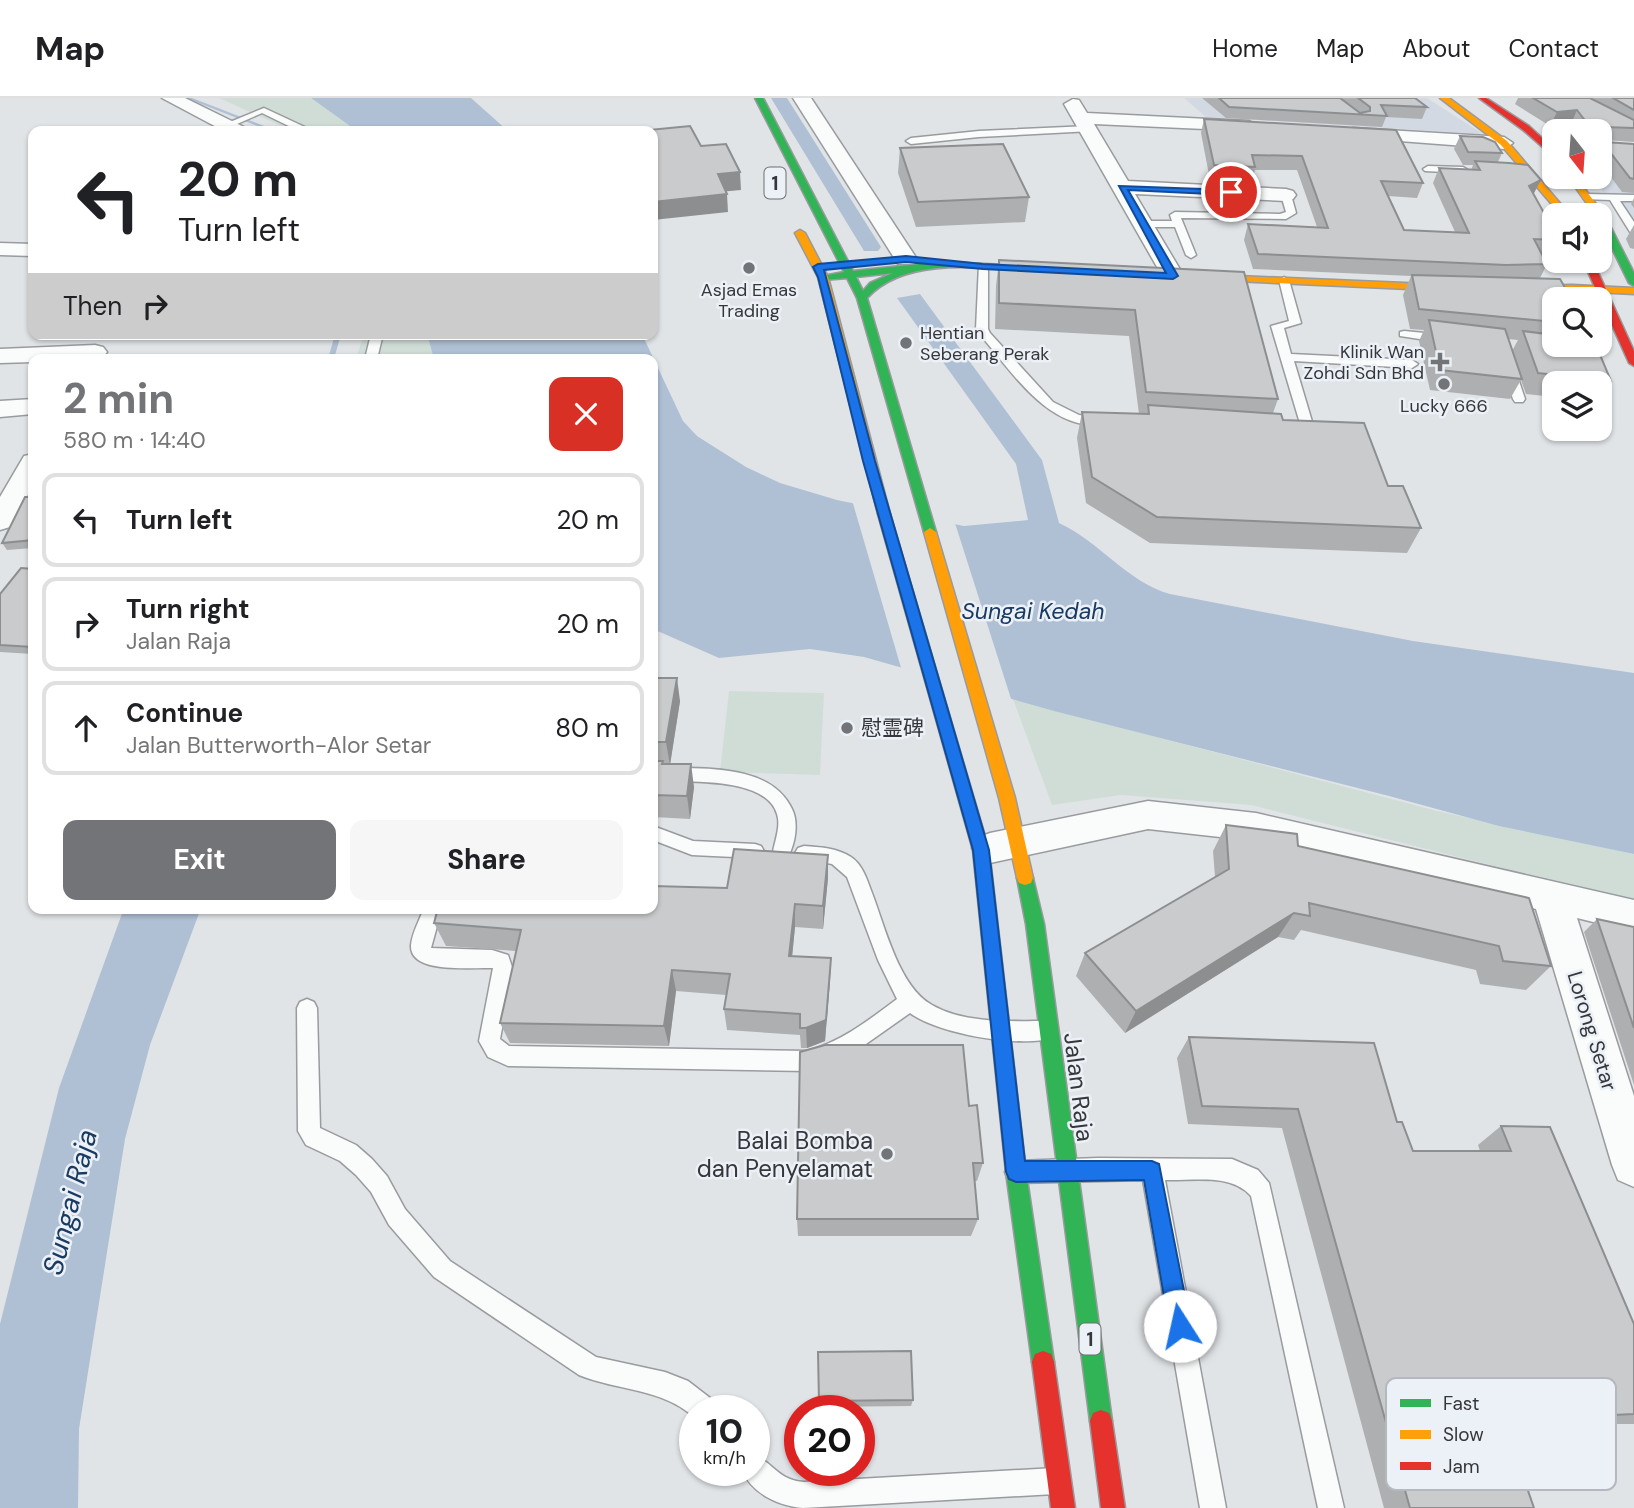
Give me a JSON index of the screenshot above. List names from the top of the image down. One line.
{"streets":{"main road":["1","Jalan Raja"],"street":["Lorong Setar"]},"crossings":[["1","Jalan Raja"]],"water":["Sungai Kedah","Sungai Raja"],"places":{"other":["Asjad Emas Trading","Hentian Seberang Perak","Lucky 666","慰霊碑","Balai Bomba dan Penyelamat"],"health":["Klinik Wan Zohdi Sdn Bhd"]},"legend":["Fast","Slow","Jam"],"north":"bottom","page":{"header":"Map","nav":["Home","Map","About","Contact"],"turn":["20 m","Turn left"],"then":"Then","heading":["2 min","580 m · 14:40"],"list":[{"name":"Turn left","value":"20 m"},{"name":"Turn right","note":"Jalan Raja","value":"20 m"},{"name":"Continue","note":"Jalan Butterworth-Alor Setar","value":"80 m"}],"buttons":["Exit","Share"],"speed":"10 km/h","limit":"20"}}
